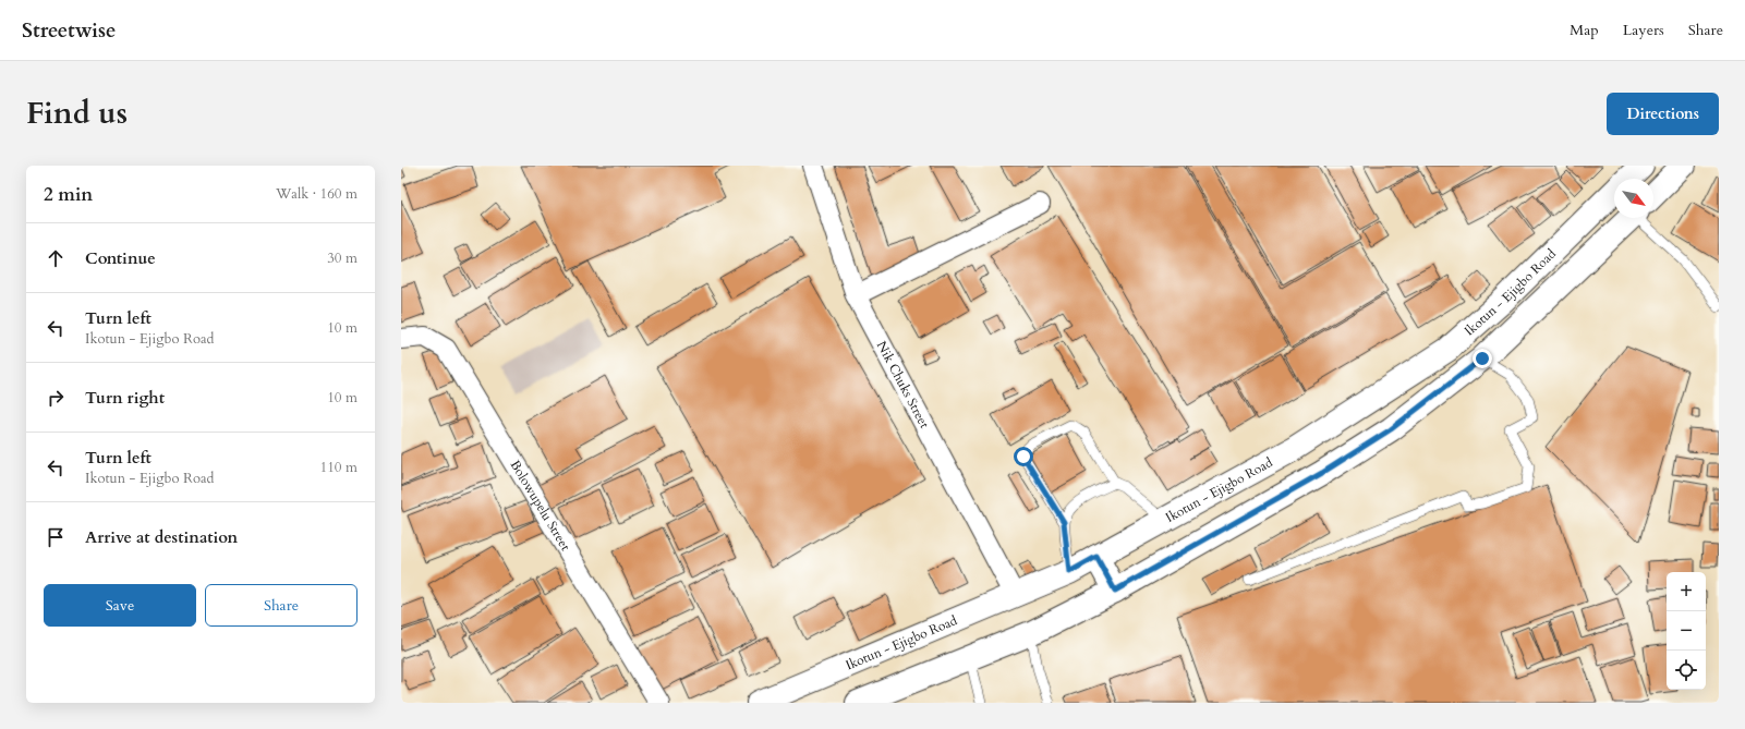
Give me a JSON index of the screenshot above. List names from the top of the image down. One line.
{"streets":{"main road":["Ikotun - Ejigbo Road"],"street":["Nik Chuks Street","Bolowupelu Street"]},"crossings":[["Ikotun - Ejigbo Road","Nik Chuks Street"]],"north":"bottom right","page":{"header":"Streetwise","nav":["Map","Layers","Share"],"title":"Find us","buttons":["Directions",["Save","Share"]],"heading":["2 min","Walk · 160 m"],"list":[["Continue","30 m"],["Turn left","Ikotun - Ejigbo Road","10 m"],["Turn right","10 m"],["Turn left","Ikotun - Ejigbo Road","110 m"],"Arrive at destination"],"map_buttons":["+","−"]}}
